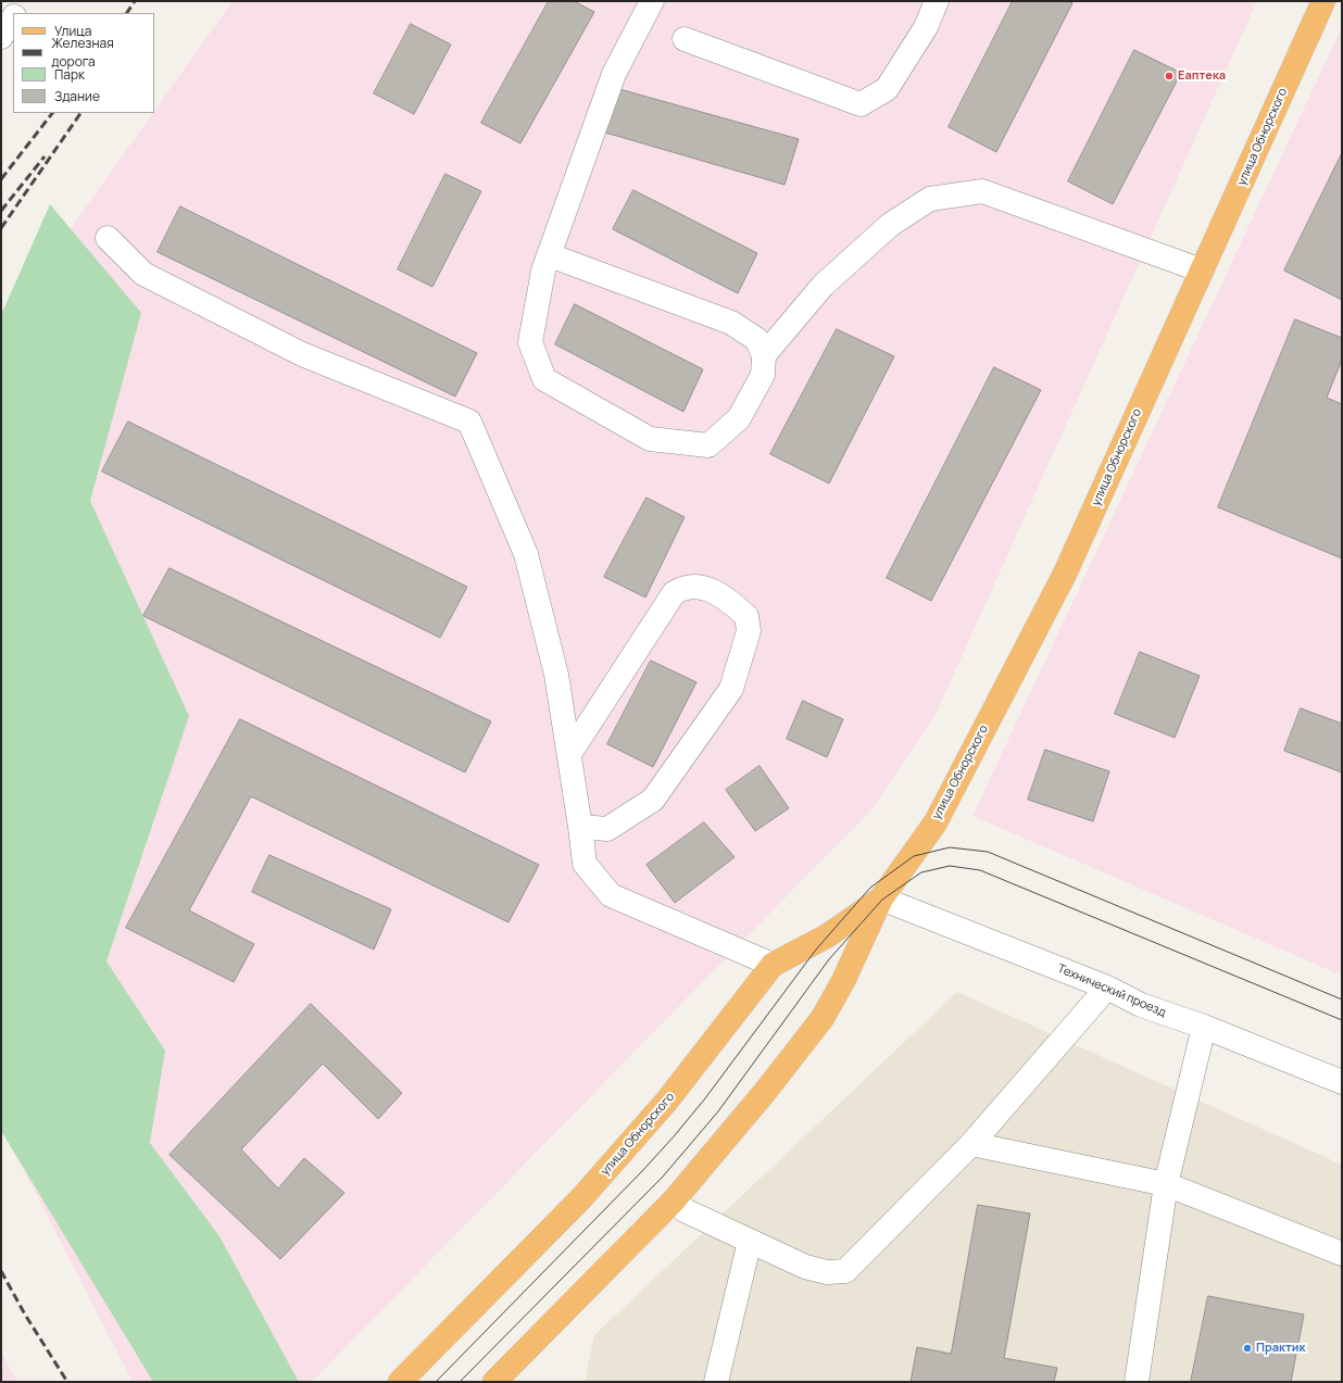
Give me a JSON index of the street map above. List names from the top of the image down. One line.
{"streets":{"main road":["улица Обнорского"],"street":["Технический проезд"]},"crossings":[["улица Обнорского","Технический проезд"]],"places":["Еаптека","Практик"],"legend":["Улица","Железная дорога","Парк","Здание"]}
